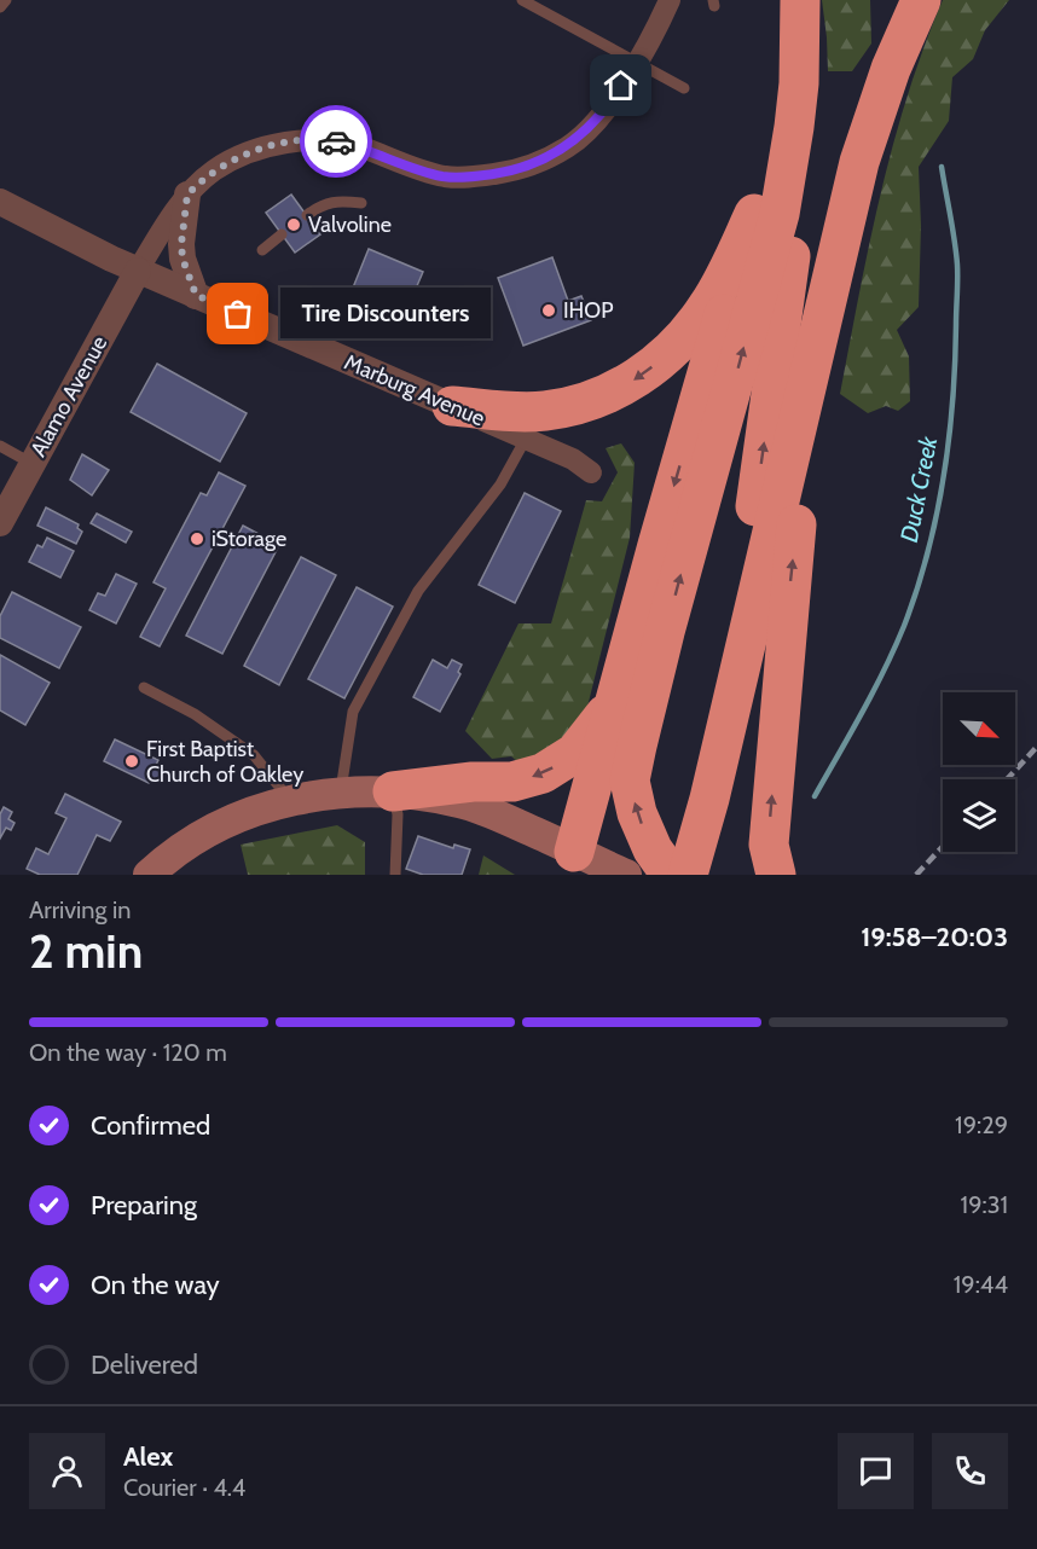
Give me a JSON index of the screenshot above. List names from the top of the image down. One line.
{"streets":{"street":["Marburg Avenue","Alamo Avenue"]},"crossings":[["Marburg Avenue","Alamo Avenue"]],"water":["Duck Creek"],"places":["Valvoline","IHOP","Tire Discounters","iStorage","First Baptist Church of Oakley"],"north":"bottom right","page":{"bubble":"Tire Discounters","heading":["2 min","Arriving in","19:58–20:03"],"panel":["Alex","Courier · 4.4"],"bar":"On the way · 120 m","list":[["Confirmed","19:29"],["Preparing","19:31"],["On the way","19:44"],"Delivered"]}}
